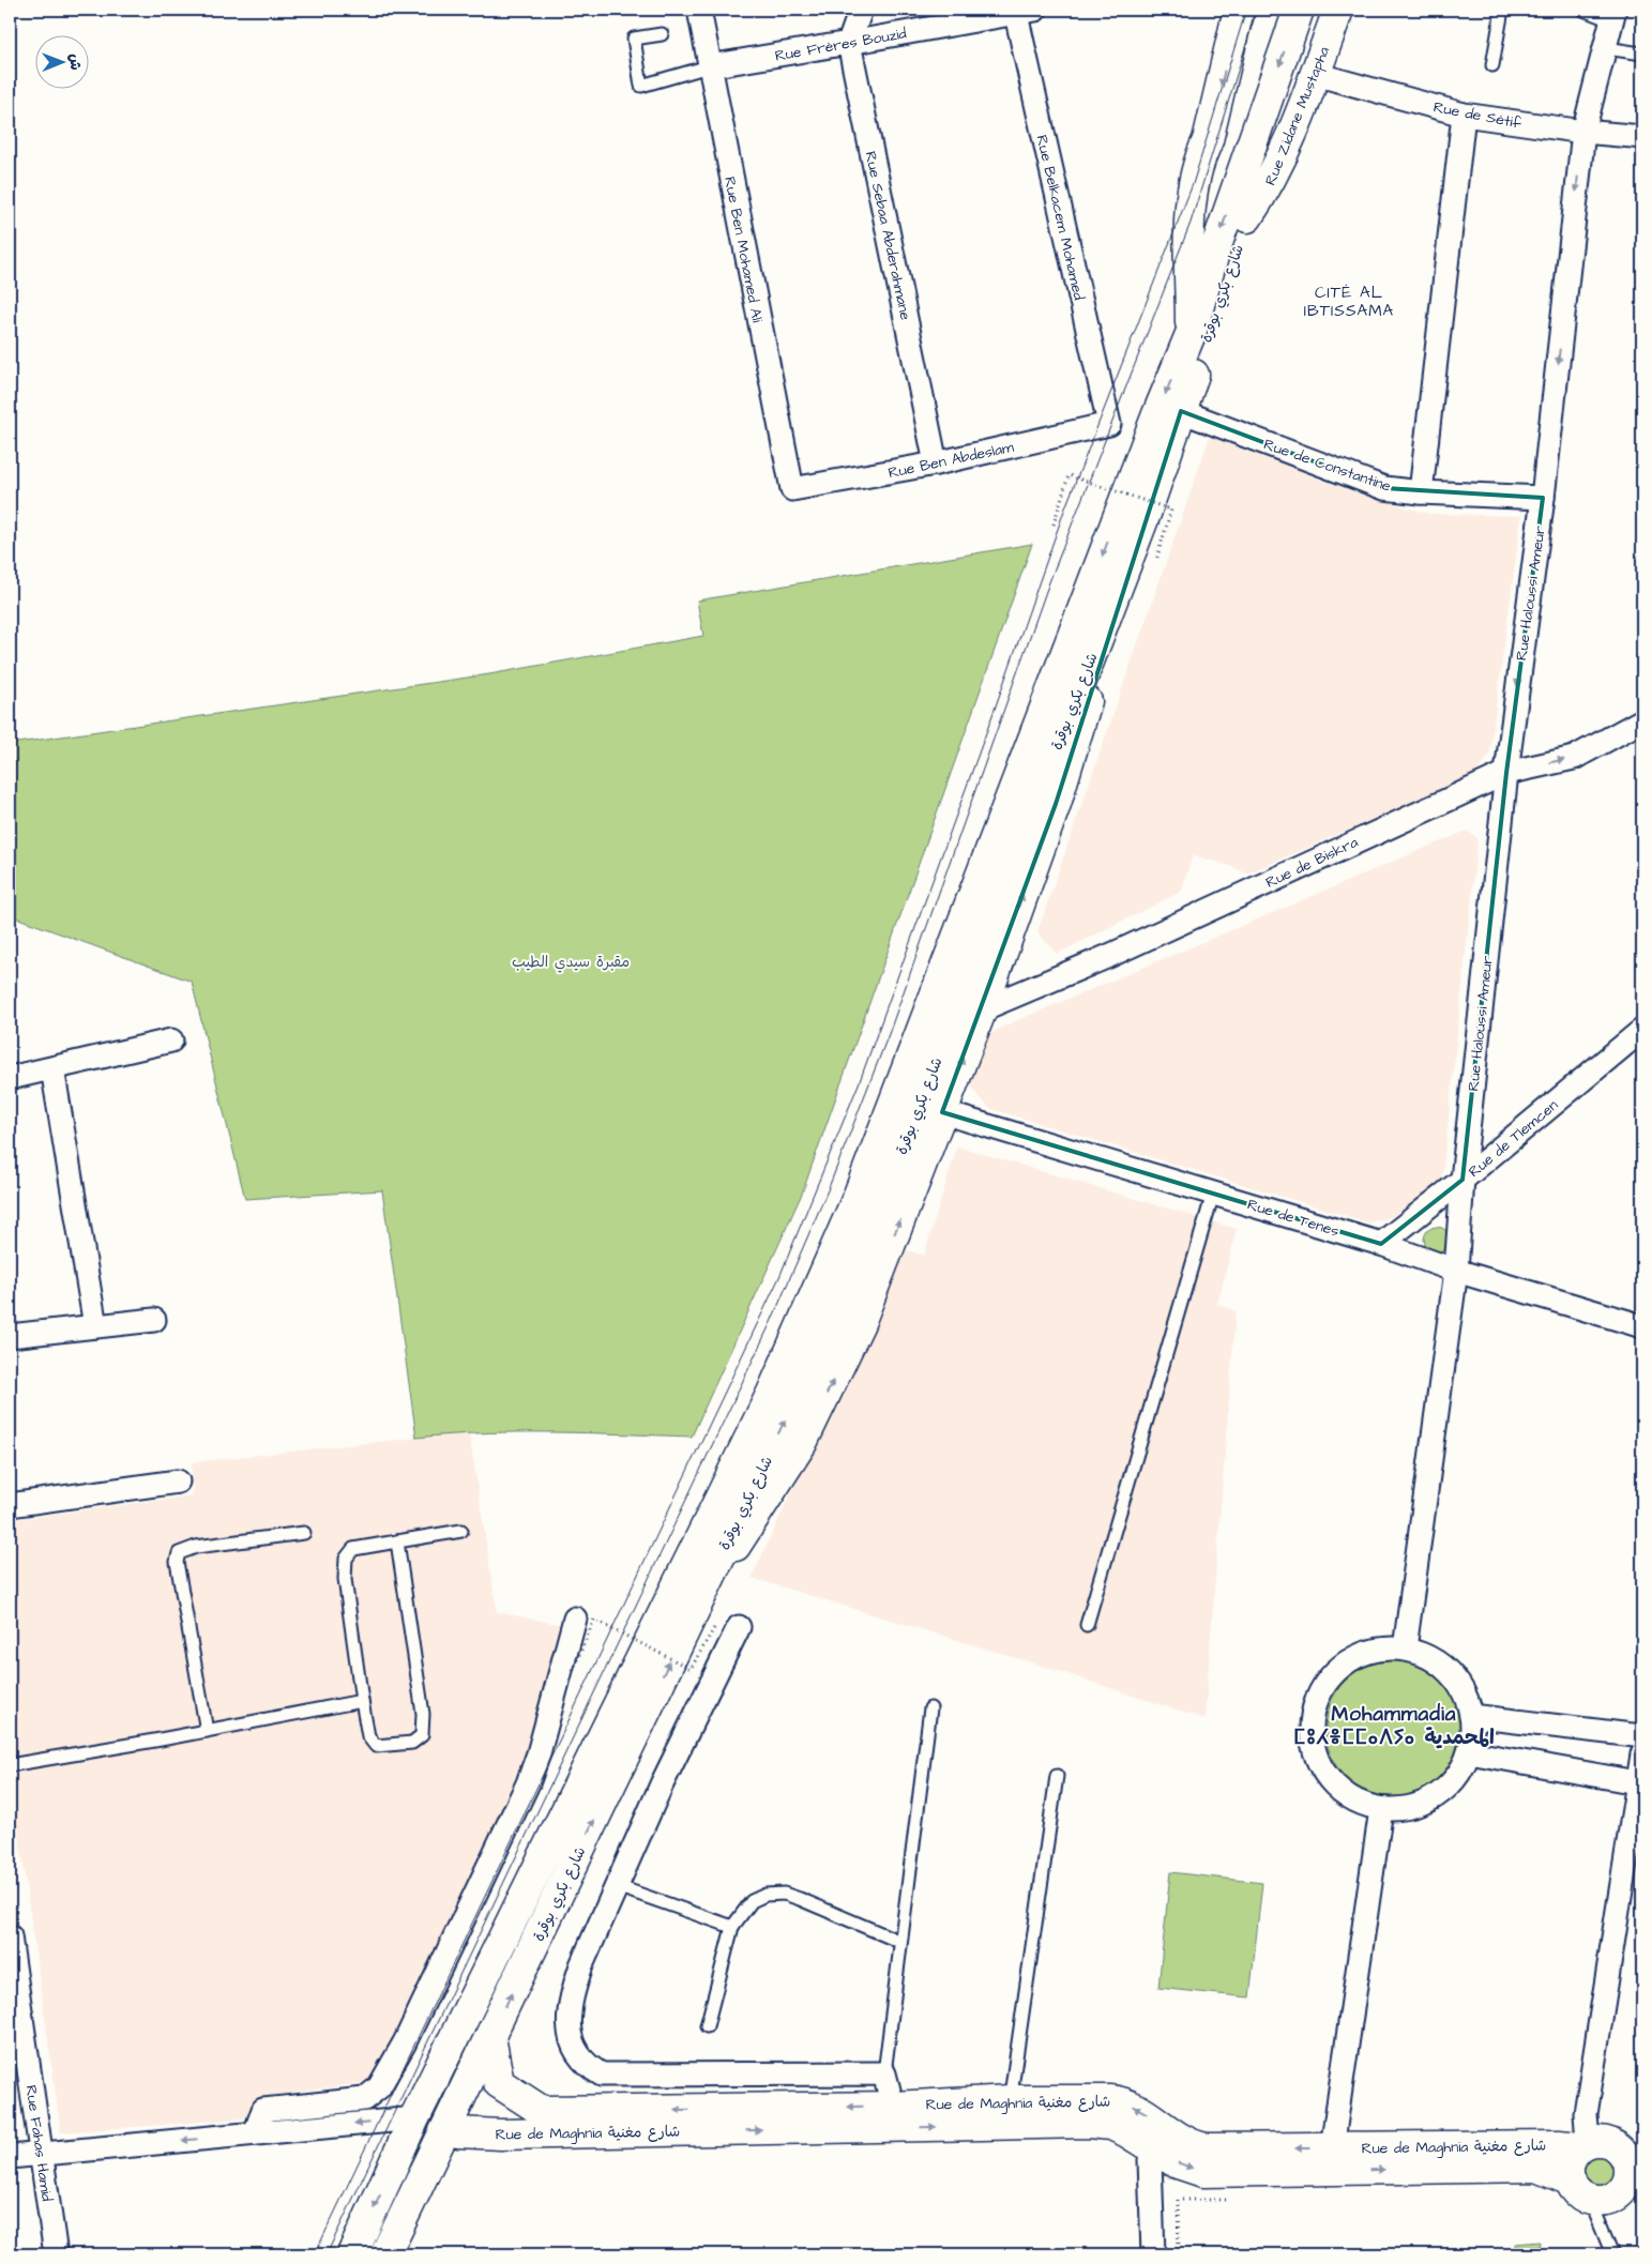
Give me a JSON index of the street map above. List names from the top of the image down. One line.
{"streets":{"main road":["Rue Zidane Mustapha","شارع بكري بوقرة","Rue de Maghnia شارع مغنية"],"street":["Rue Frères Bouzid","Rue de Sétif","Rue Belkacem Mohamed","Rue Sebaa Abderahmane","Rue Ben Mohamed Ali","Rue Ben Abdeslam","Rue de Constantine","Rue Haloussi Ameur","Rue de Biskra","Rue de Tlemcen","Rue de Tenes","Rue Fahas Hamid"]},"crossings":[["Rue Frères Bouzid","Rue Belkacem Mohamed"],["Rue Frères Bouzid","Rue Sebaa Abderahmane"],["Rue Frères Bouzid","Rue Ben Mohamed Ali"],["Rue de Sétif","Rue Zidane Mustapha"],["Rue de Sétif","Rue Haloussi Ameur"],["Rue Zidane Mustapha","شارع بكري بوقرة"],["Rue Belkacem Mohamed","Rue Ben Abdeslam"],["Rue Sebaa Abderahmane","Rue Ben Abdeslam"],["Rue Ben Mohamed Ali","Rue Ben Abdeslam"],["شارع بكري بوقرة","Rue de Constantine"],["شارع بكري بوقرة","Rue de Maghnia شارع مغنية"],["Rue de Constantine","Rue Haloussi Ameur"],["Rue Haloussi Ameur","Rue de Biskra"],["Rue Haloussi Ameur","Rue de Tlemcen"],["Rue Haloussi Ameur","Rue de Tenes"],["Rue de Tlemcen","Rue de Tenes"]],"districts":["CITÉ AL IBTISSAMA","Mohammadia ⵎⵓⵃⴻⵎⵎⴰⴷⵢⴰ المحمدية"],"parks":["مقبرة سيدي الطيب"],"north":"right"}
